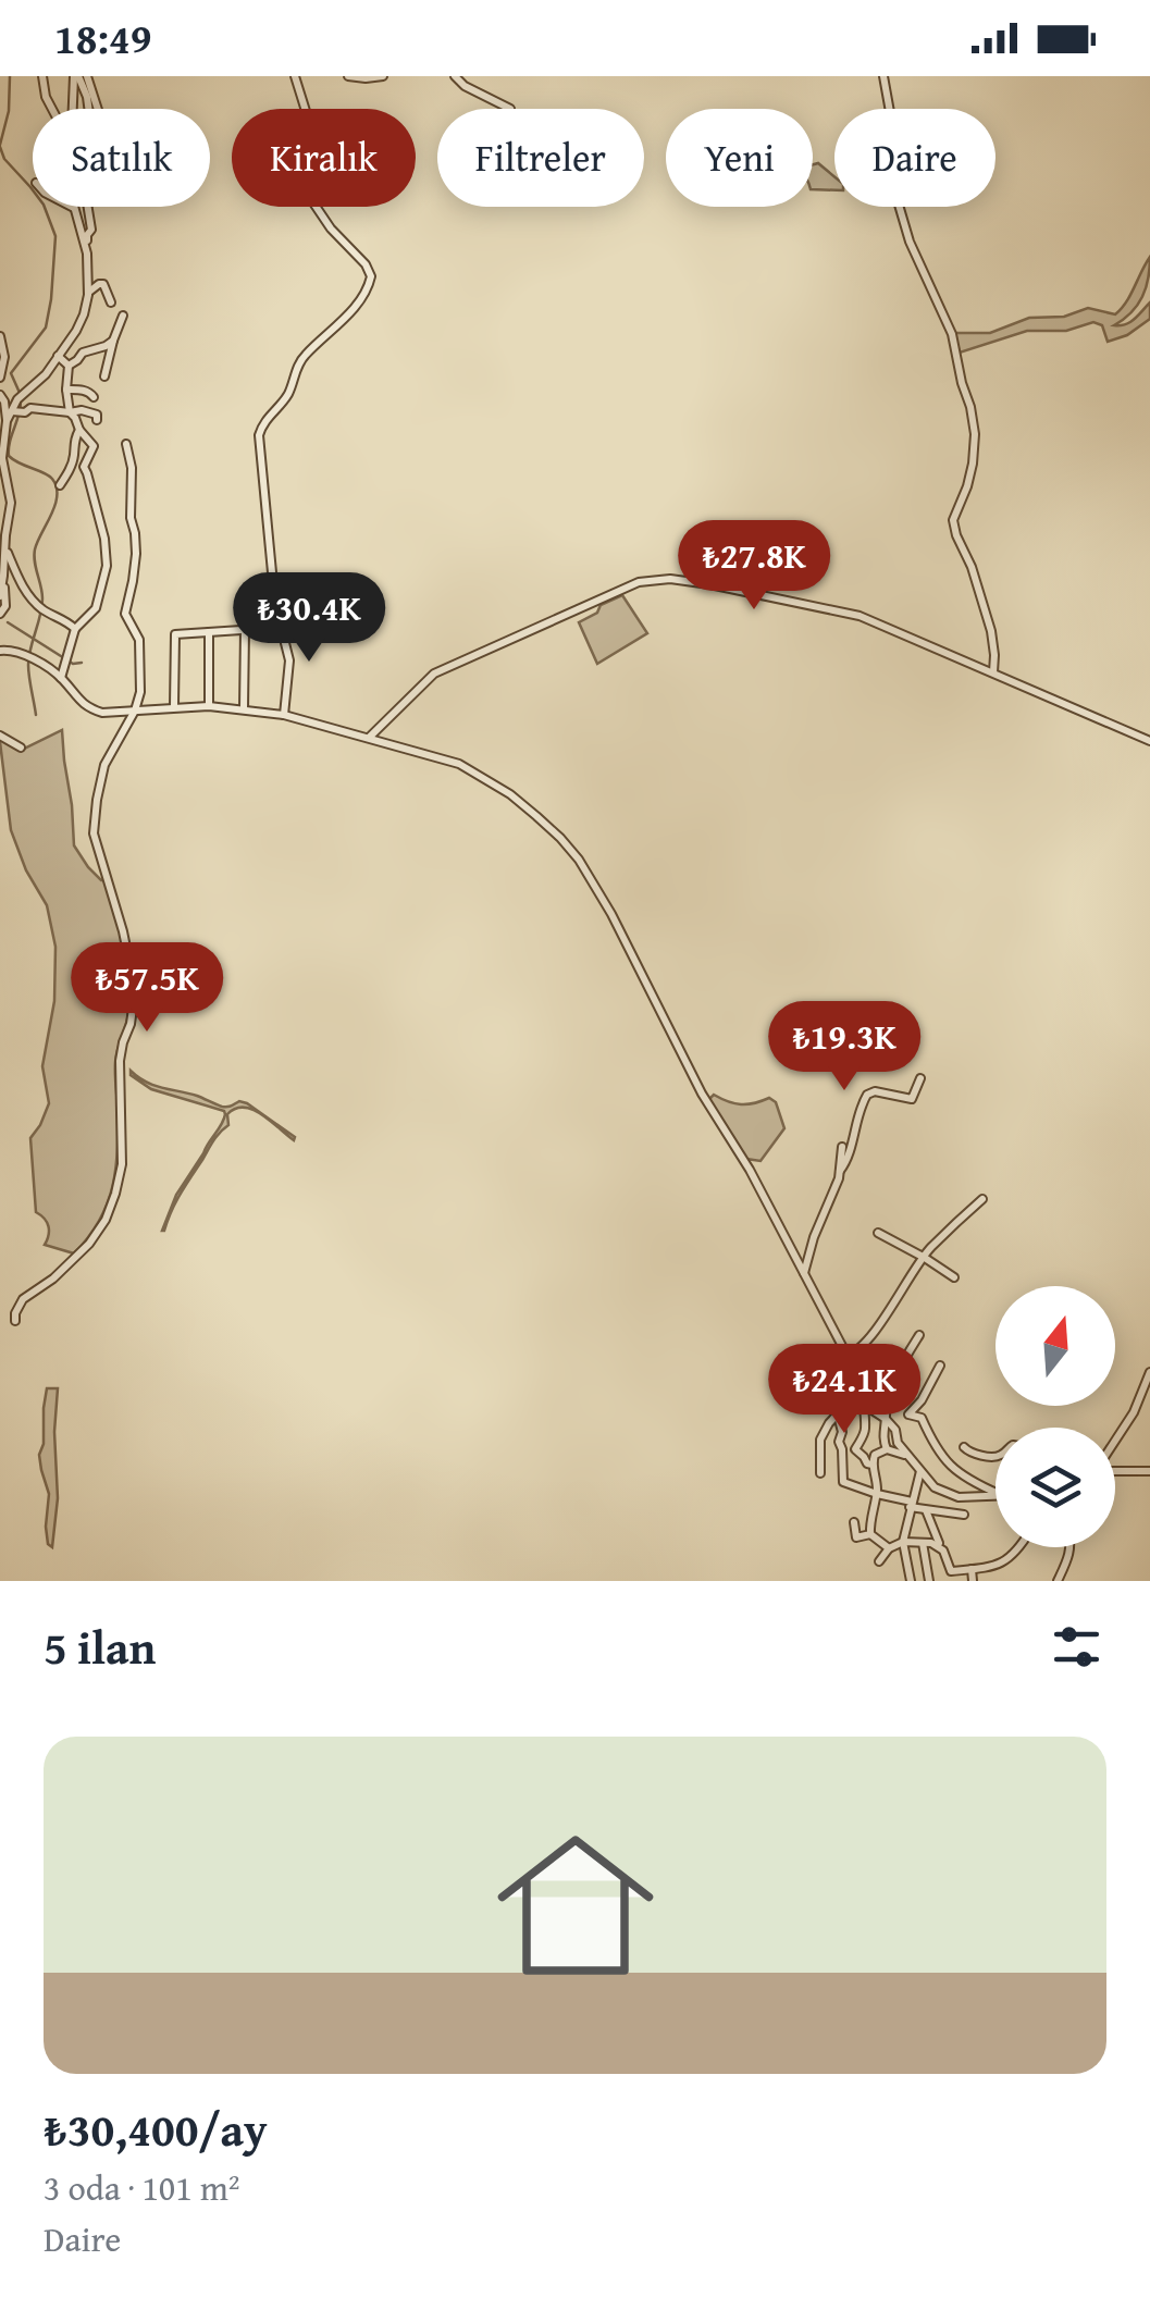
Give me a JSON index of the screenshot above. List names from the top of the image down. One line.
{"north":"top","page":{"status":"18:49","chip":["Satılık","Kiralık","Filtreler","Yeni","Daire"],"price":["₺27.8K","₺30.4K","₺57.5K","₺19.3K","₺24.1K"],"heading":"5 ilan","list":[{"name":"₺30,400/ay","note":"3 oda · 101 m² · Daire"}]}}
